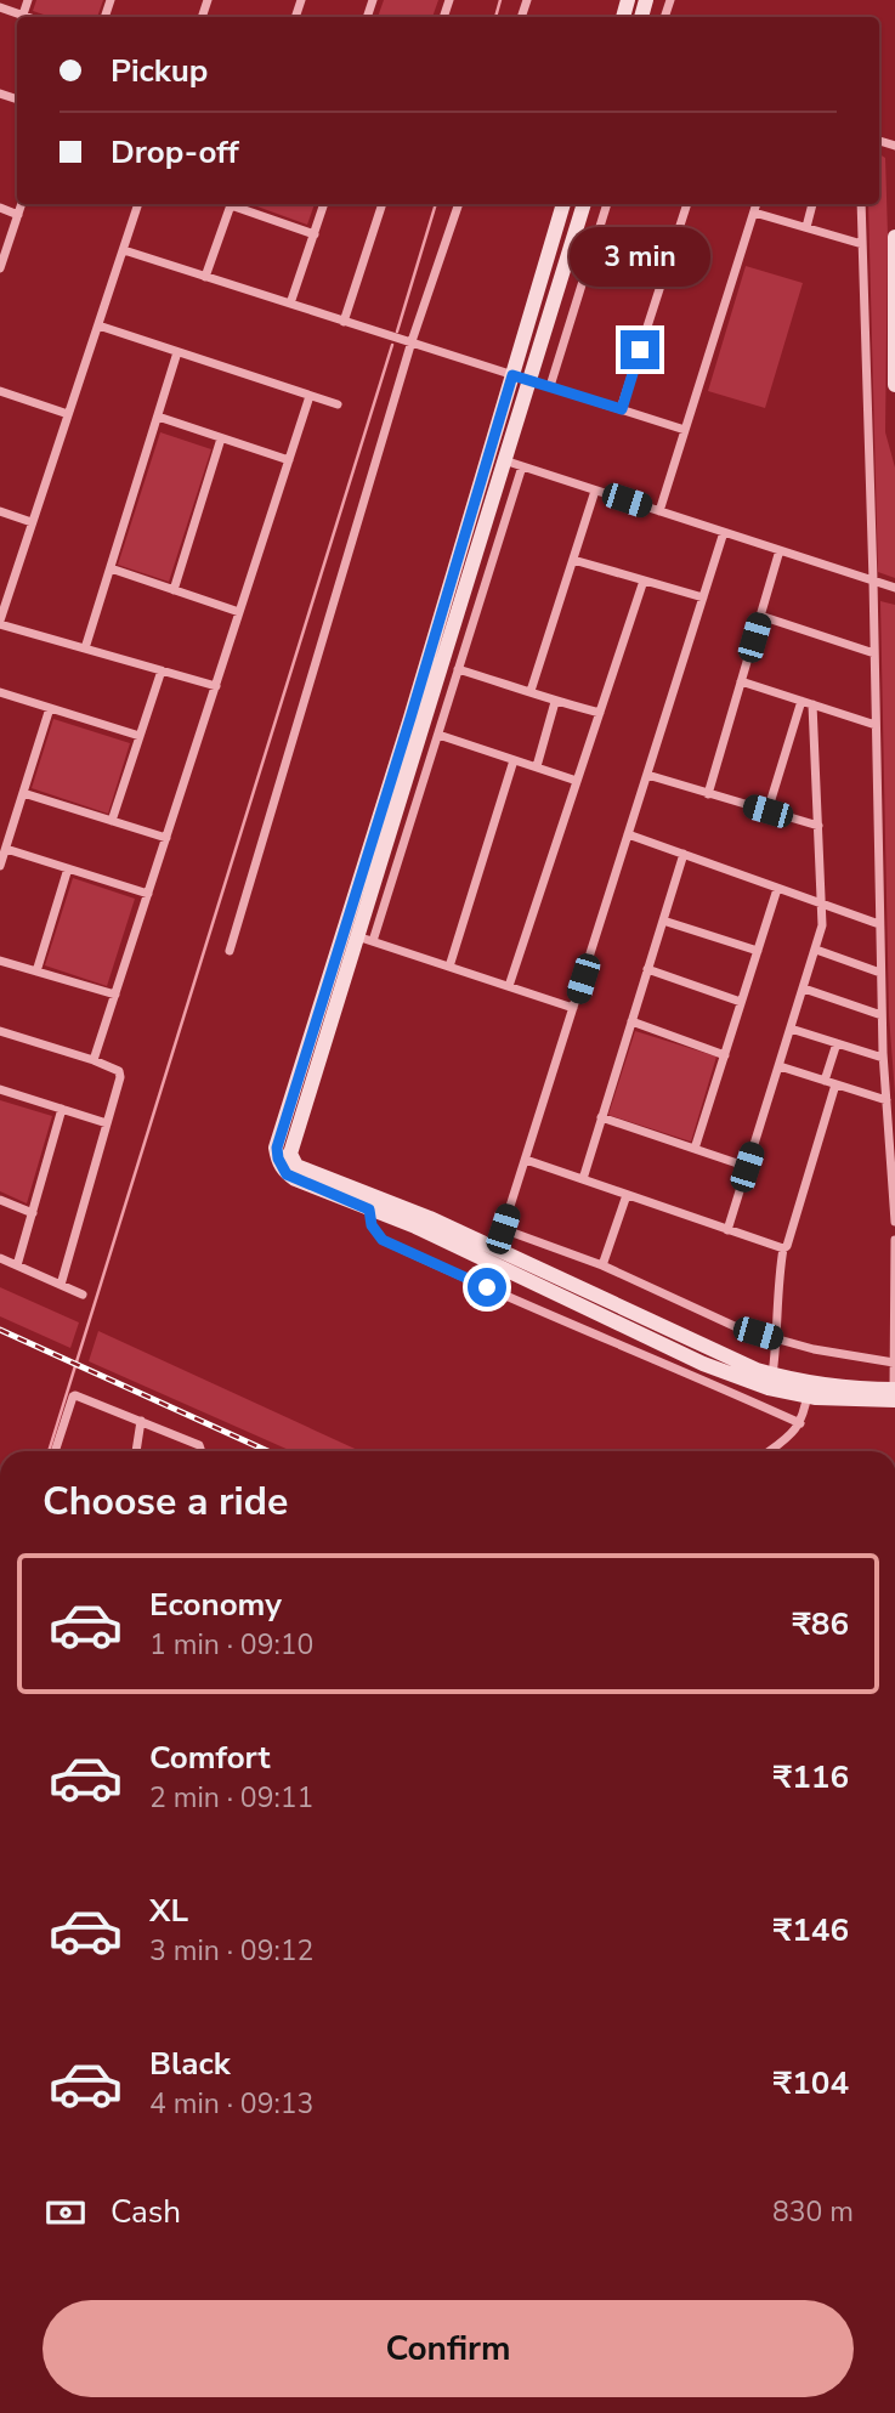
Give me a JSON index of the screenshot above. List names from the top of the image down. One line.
{"page":{"banner":["Pickup","Drop-off"],"bubble":"3 min","heading":"Choose a ride","list":[{"name":"Economy","note":"1 min · 09:10","value":"₹86"},{"name":"Comfort","note":"2 min · 09:11","value":"₹116"},{"name":"XL","note":"3 min · 09:12","value":"₹146"},{"name":"Black","note":"4 min · 09:13","value":"₹104"}],"pay":["Cash","830 m"],"buttons":"Confirm"}}
